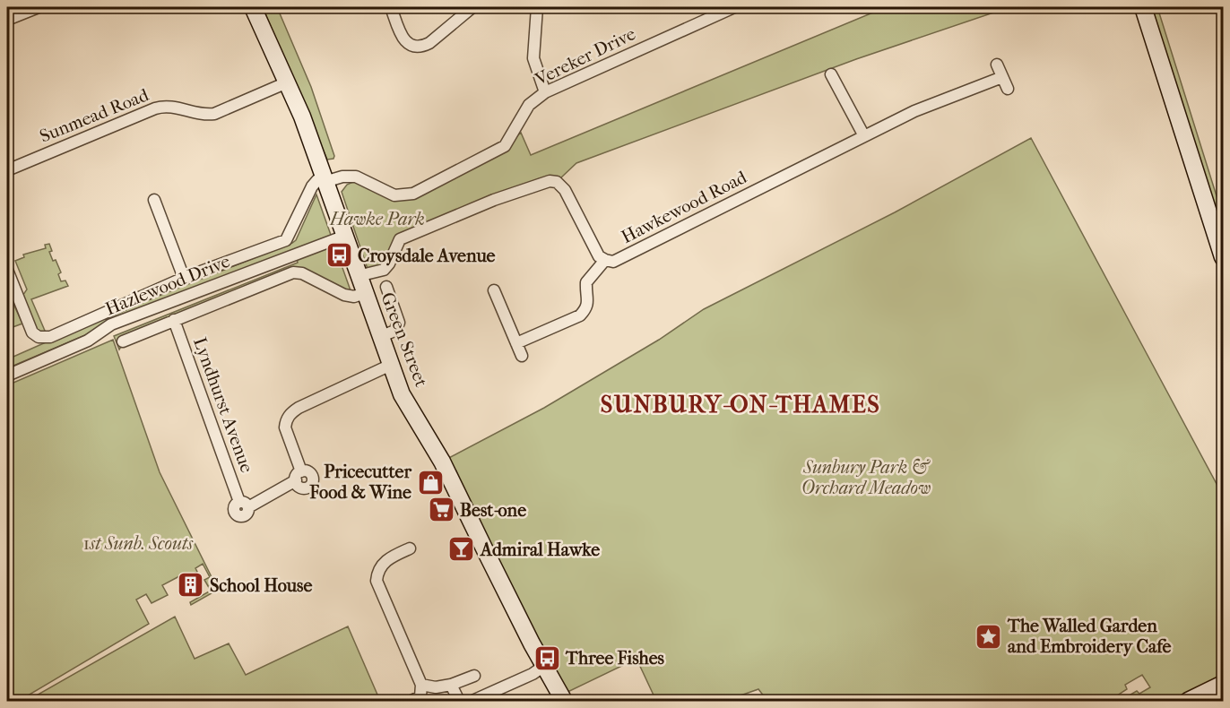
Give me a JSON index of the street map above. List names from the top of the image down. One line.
{"streets":{"street":["Vereker Drive","Sunmead Road","Hawkewood Road","Hazlewood Drive","Green Street","Lyndhurst Avenue"]},"crossings":[["Vereker Drive","Green Street"],["Sunmead Road","Green Street"],["Hawkewood Road","Green Street"],["Hazlewood Drive","Green Street"],["Green Street","Lyndhurst Avenue"]],"districts":["SUNBURY-ON-THAMES"],"parks":["Hawke Park","Sunbury Park & Orchard Meadow","1st Sunb. Scouts"],"places":{"bus stop":["Croysdale Avenue","Three Fishes"],"shop":["Pricecutter Food & Wine"],"supermarket":["Best-one"],"bar":["Admiral Hawke"],"building":["School House"],"place":["The Walled Garden and Embroidery Cafe"]}}
